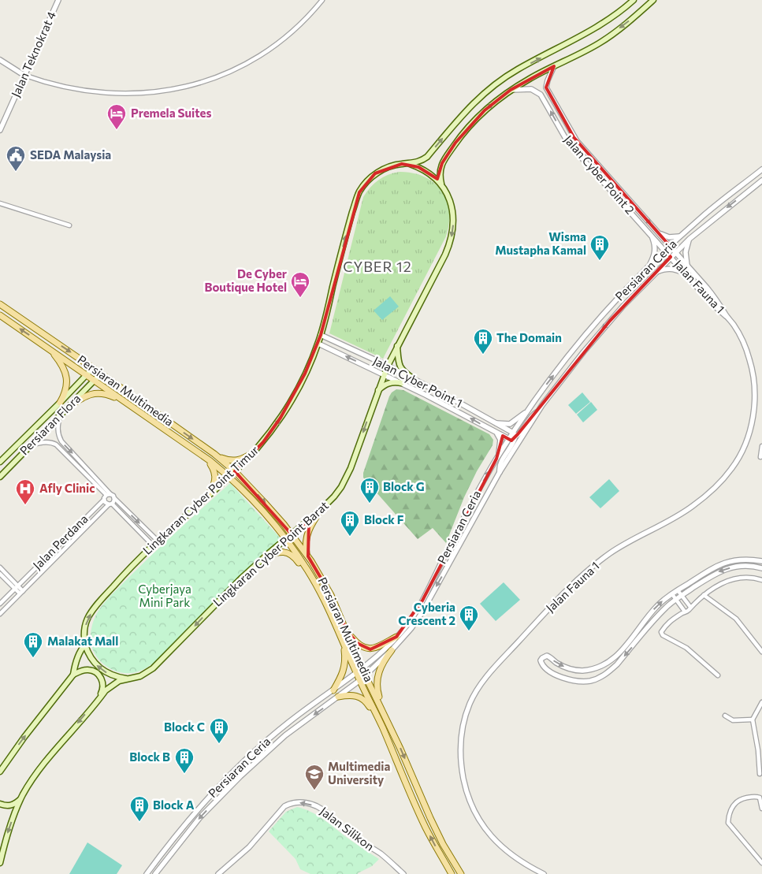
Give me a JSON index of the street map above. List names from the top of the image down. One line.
{"streets":{"main road":["Persiaran Multimedia","Persiaran Flora","Lingkaran Cyber Point Timur","Lingkaran Cyber Point Barat"],"street":["Jalan Teknokrat 4","Jalan Cyber Point 2","Persiaran Ceria","Jalan Fauna 1","Jalan Cyber Point 1","Jalan Perdana","Jalan Silikon"]},"crossings":[["Jalan Cyber Point 2","Persiaran Ceria"],["Jalan Cyber Point 2","Jalan Fauna 1"],["Persiaran Ceria","Jalan Fauna 1"],["Persiaran Ceria","Jalan Cyber Point 1"],["Persiaran Ceria","Persiaran Multimedia"],["Jalan Cyber Point 1","Lingkaran Cyber Point Timur"],["Jalan Cyber Point 1","Lingkaran Cyber Point Barat"],["Persiaran Multimedia","Persiaran Flora"],["Persiaran Multimedia","Lingkaran Cyber Point Timur"],["Persiaran Multimedia","Lingkaran Cyber Point Barat"]],"one_way":["Lingkaran Cyber Point Barat"],"districts":["CYBER 12"],"parks":["Cyberjaya Mini Park"],"places":{"hotel":["Premela Suites","De Cyber Boutique Hotel"],"public building":["SEDA Malaysia"],"building":["Wisma Mustapha Kamal","The Domain","Block G","Block F","Cyberia Crescent 2","Malakat Mall","Block C","Block B","Block A"],"hospital":["Afly Clinic"],"school or university":["Multimedia University"]}}
